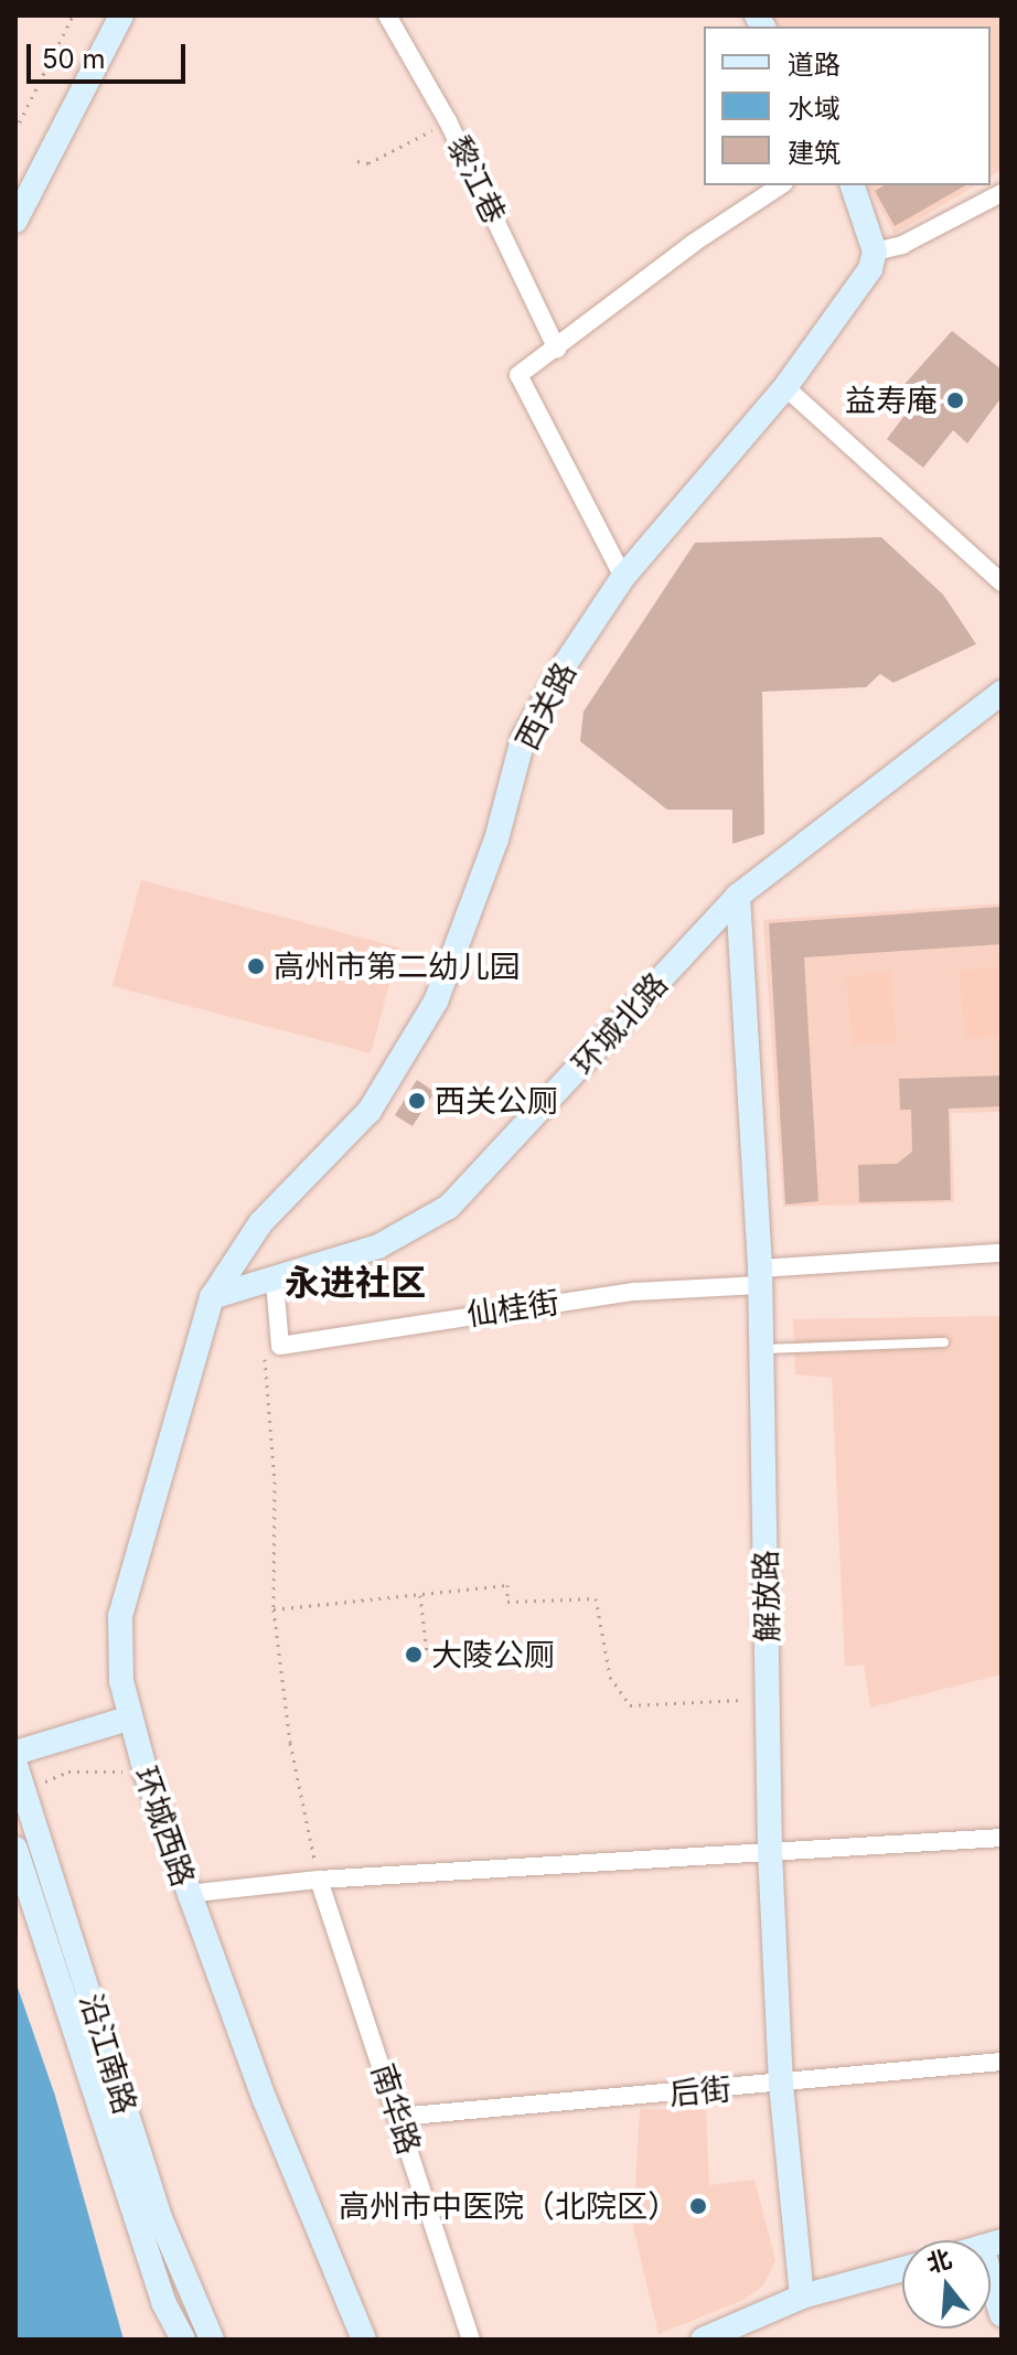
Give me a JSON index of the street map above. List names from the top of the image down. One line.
{"streets":{"street":["黎江巷","西关路","环城北路","仙桂街","解放路","环城西路","沿江南路","后街","南华路"]},"crossings":[["西关路","环城北路"],["西关路","环城西路"],["环城北路","解放路"],["环城北路","环城西路"],["仙桂街","解放路"],["解放路","后街"],["后街","南华路"]],"districts":["永进社区"],"places":["益寿庵","高州市第二幼儿园","西关公厕","大陵公厕","高州市中医院（北院区）"],"legend":["道路","水域","建筑"],"scale_bar":"50 m","north":"top"}
